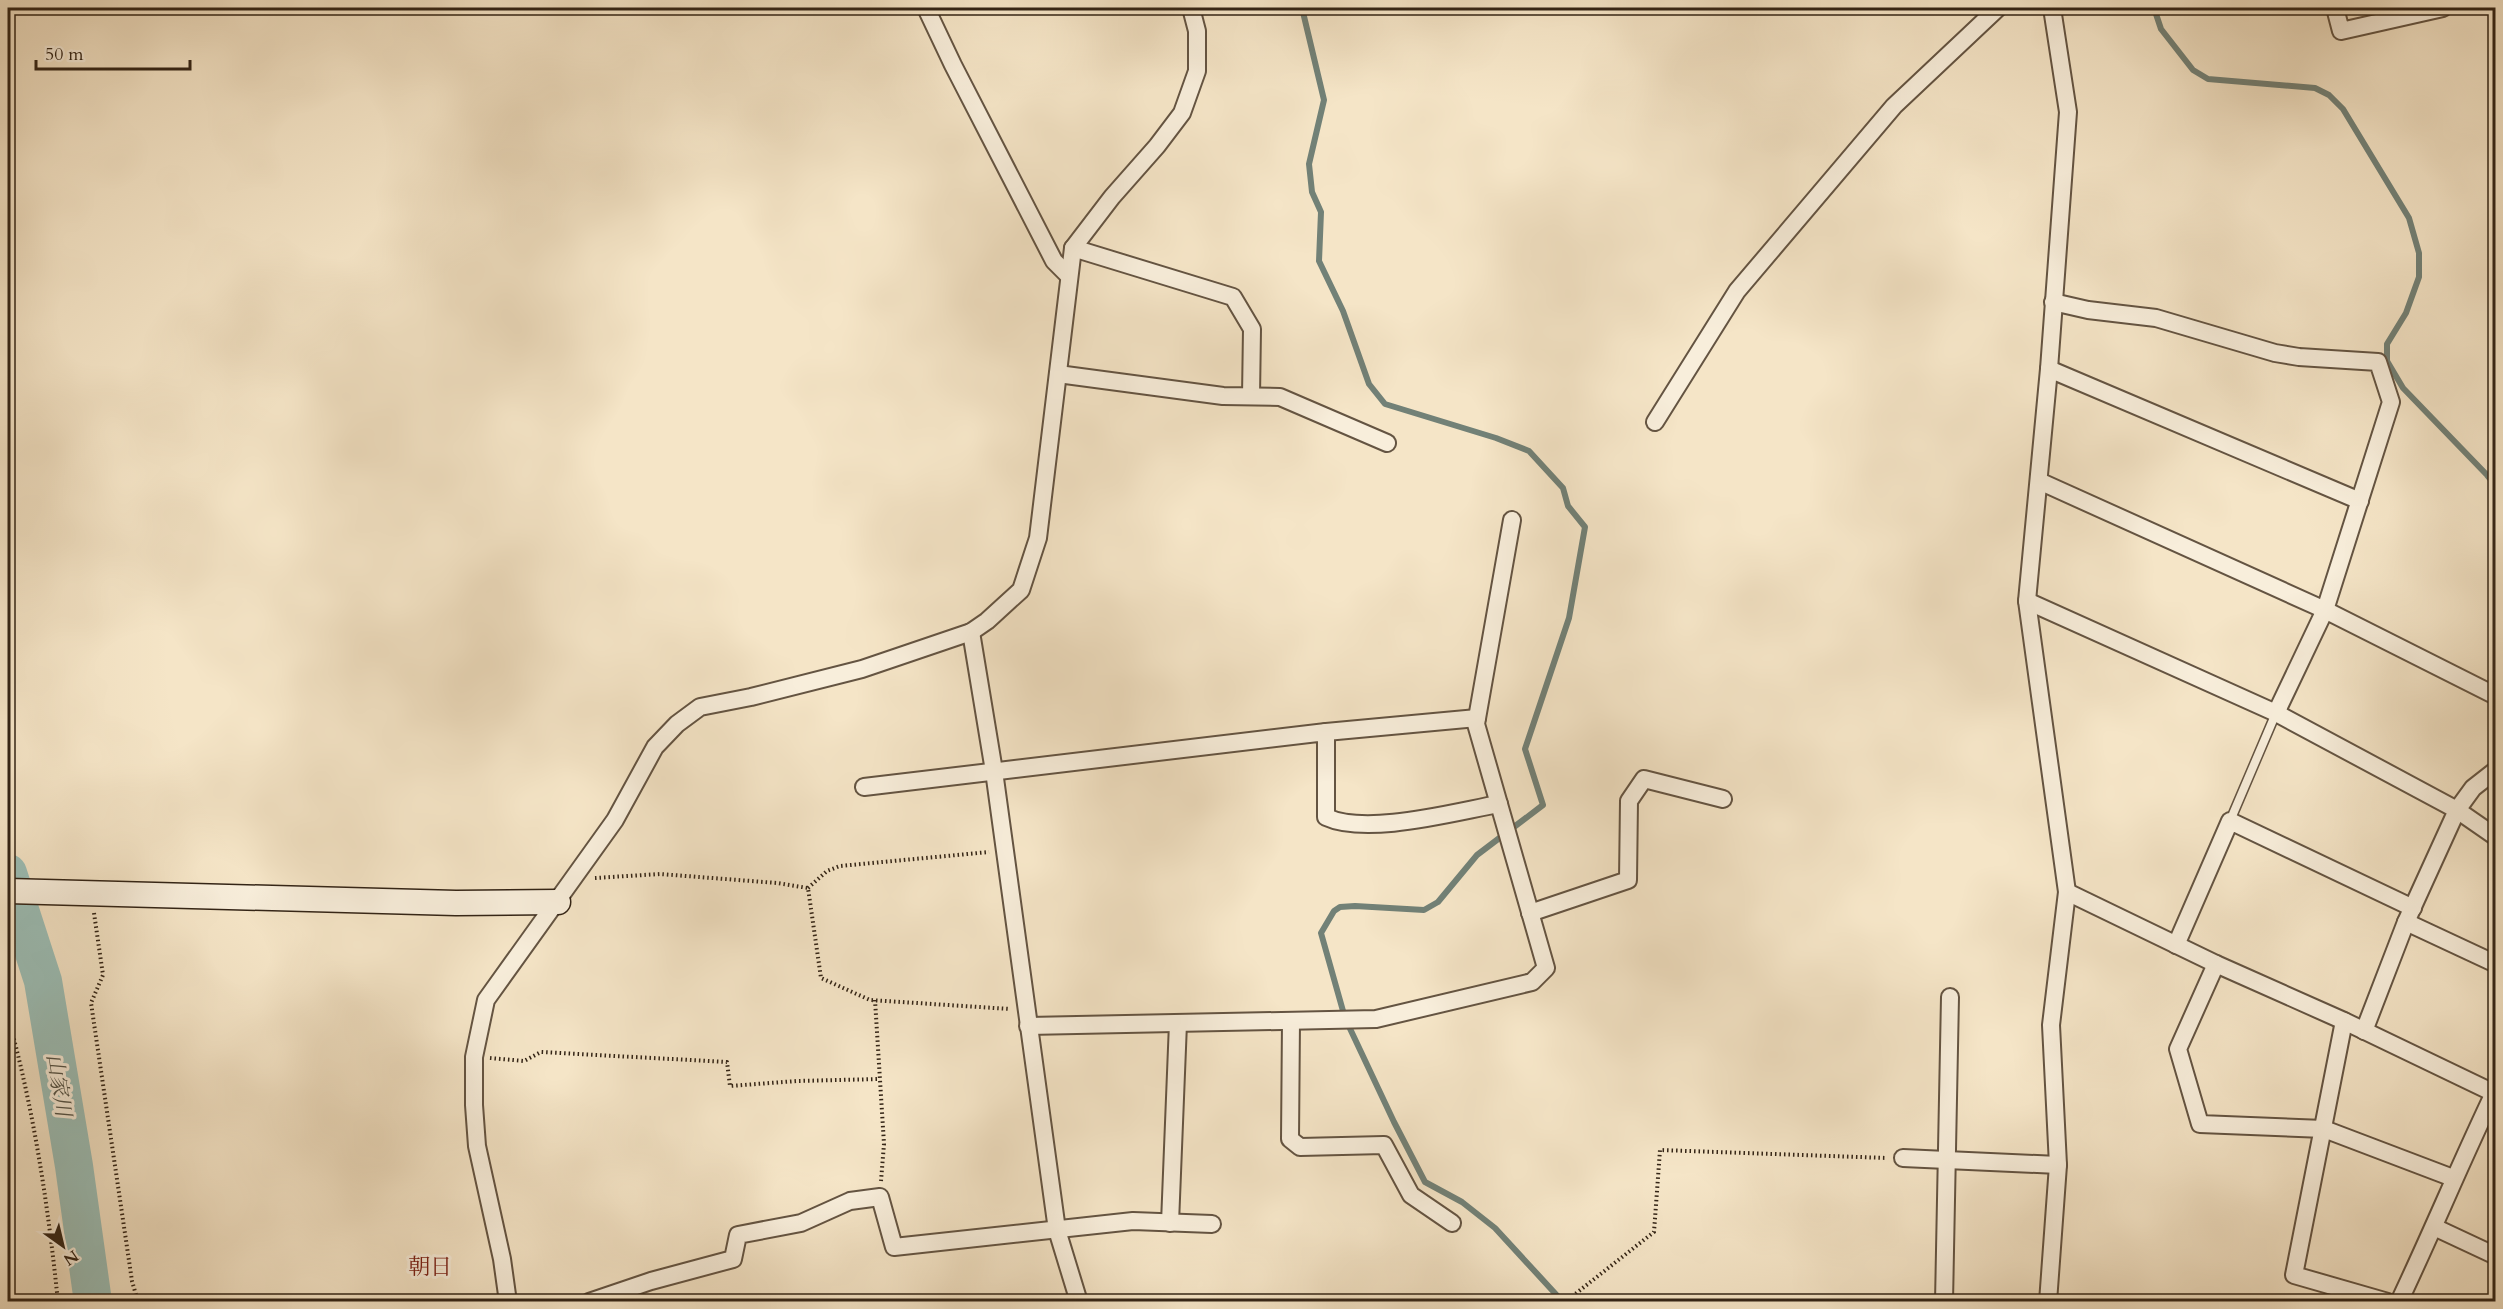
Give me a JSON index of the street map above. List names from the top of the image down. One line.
{"districts":["朝日"],"water":["山家川"],"scale_bar":"50 m","north":"bottom right"}
